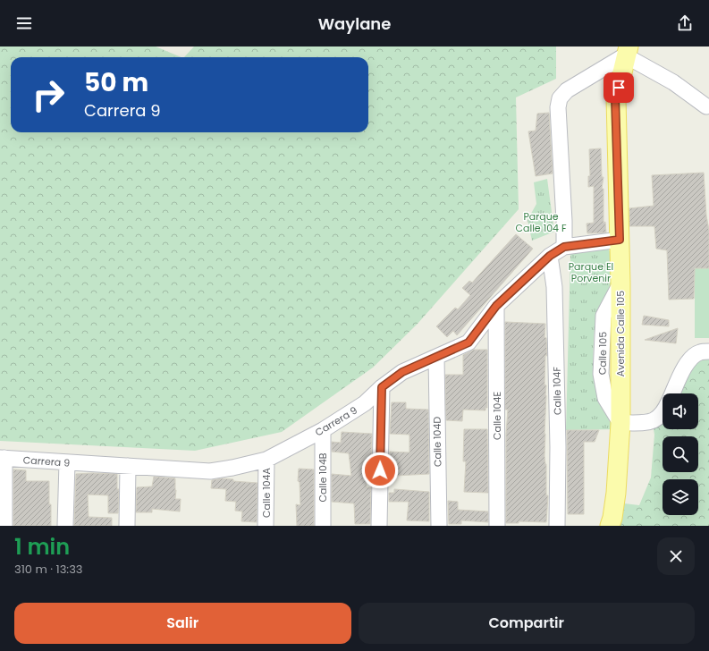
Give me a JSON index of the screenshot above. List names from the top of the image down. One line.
{"streets":{"main road":["Avenida Calle 105"],"street":["Calle 104F","Calle 104E","Carrera 9","Calle 104D","Calle 104B","Calle 104A"]},"crossings":[["Avenida Calle 105","Carrera 9"],["Calle 104F","Carrera 9"],["Calle 104E","Carrera 9"],["Carrera 9","Calle 104D"],["Carrera 9","Calle 104B"],["Carrera 9","Calle 104A"]],"parks":["Parque Calle 104 F","Parque El Porvenir"],"page":{"header":"Waylane","turn":["50 m","Carrera 9"],"heading":["1 min","310 m · 13:33"],"buttons":["Salir","Compartir"]}}
